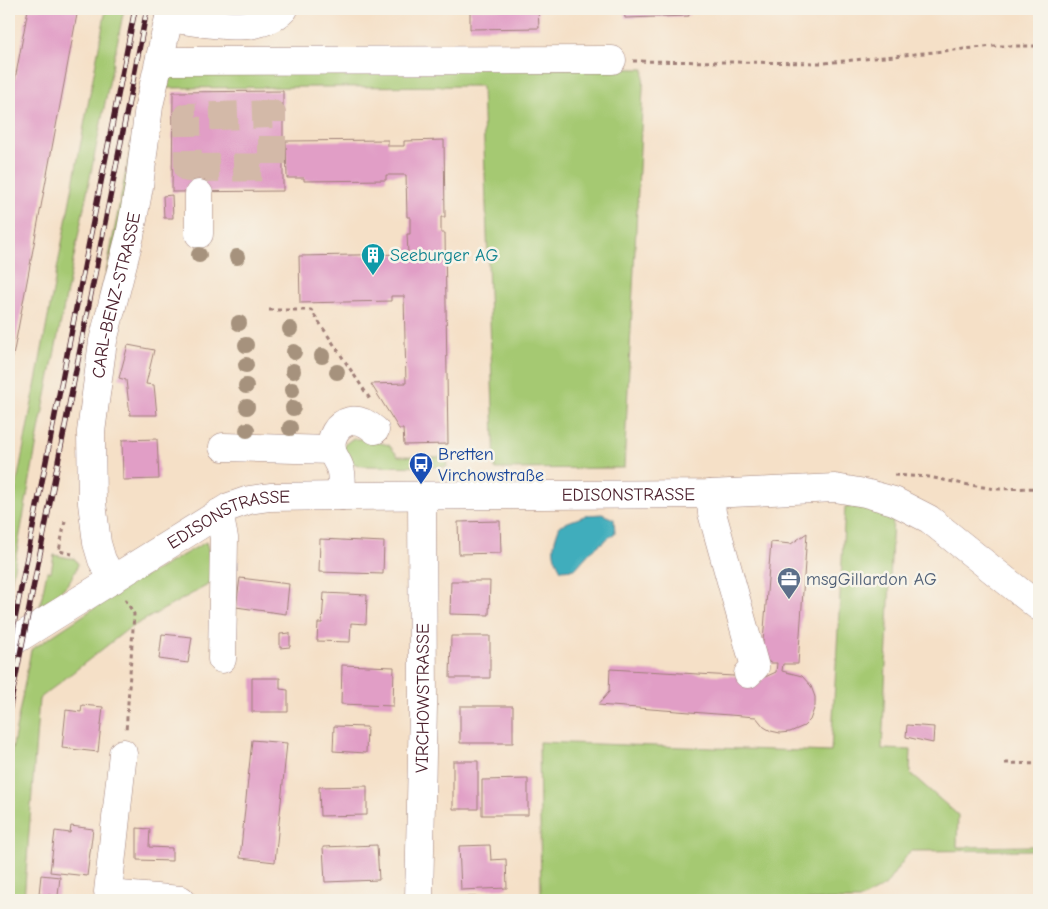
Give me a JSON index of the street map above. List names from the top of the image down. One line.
{"streets":{"street":["CARL-BENZ-STRASSE","EDISONSTRASSE","VIRCHOWSTRASSE"]},"crossings":[["CARL-BENZ-STRASSE","EDISONSTRASSE"],["EDISONSTRASSE","VIRCHOWSTRASSE"]],"places":{"building":["Seeburger AG"],"bus stop":["Bretten Virchowstraße"],"office":["msgGillardon AG"]}}
